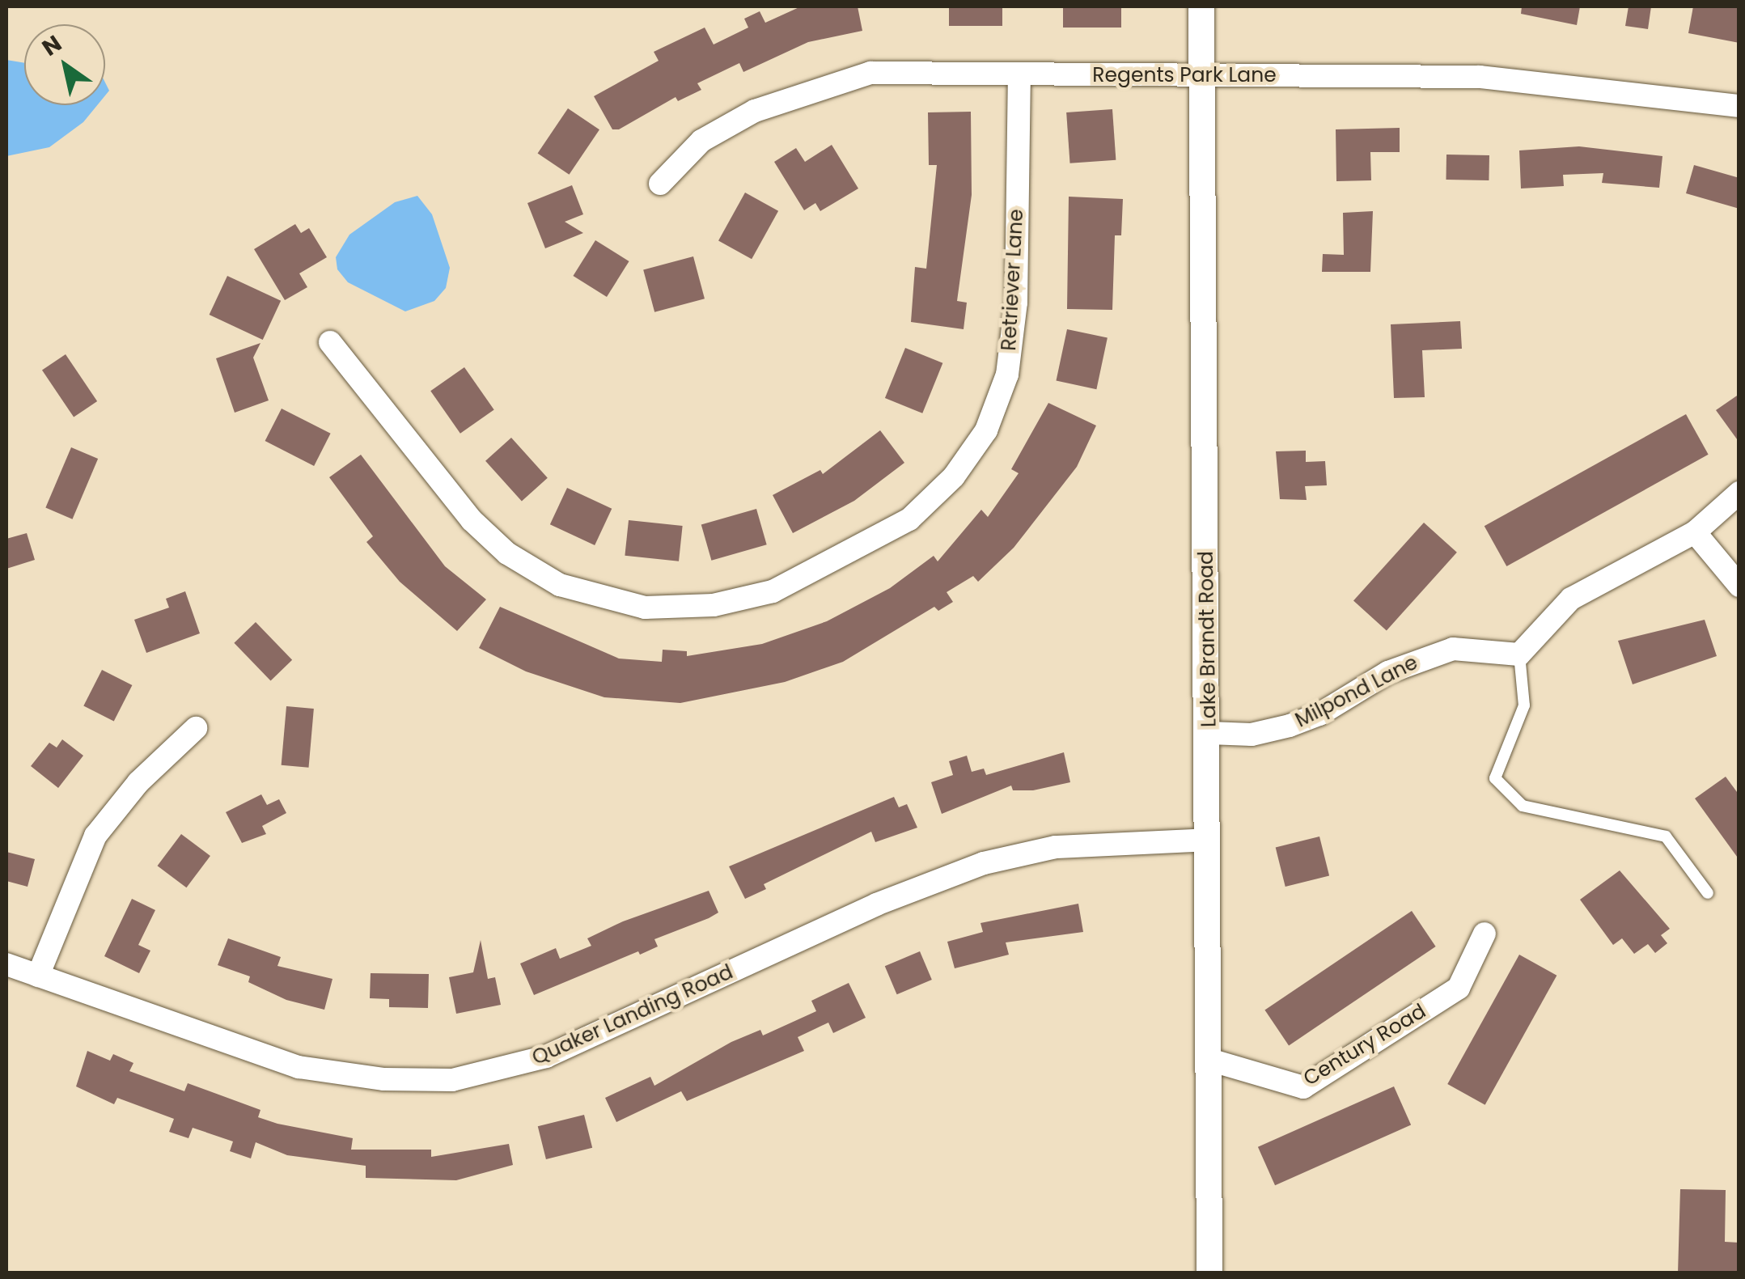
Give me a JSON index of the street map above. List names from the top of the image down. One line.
{"streets":{"street":["Regents Park Lane","Retriever Lane","Lake Brandt Road","Milpond Lane","Quaker Landing Road","Century Road"]},"crossings":[["Regents Park Lane","Retriever Lane"],["Regents Park Lane","Lake Brandt Road"],["Lake Brandt Road","Milpond Lane"],["Lake Brandt Road","Quaker Landing Road"],["Lake Brandt Road","Century Road"]],"north":"top left"}
